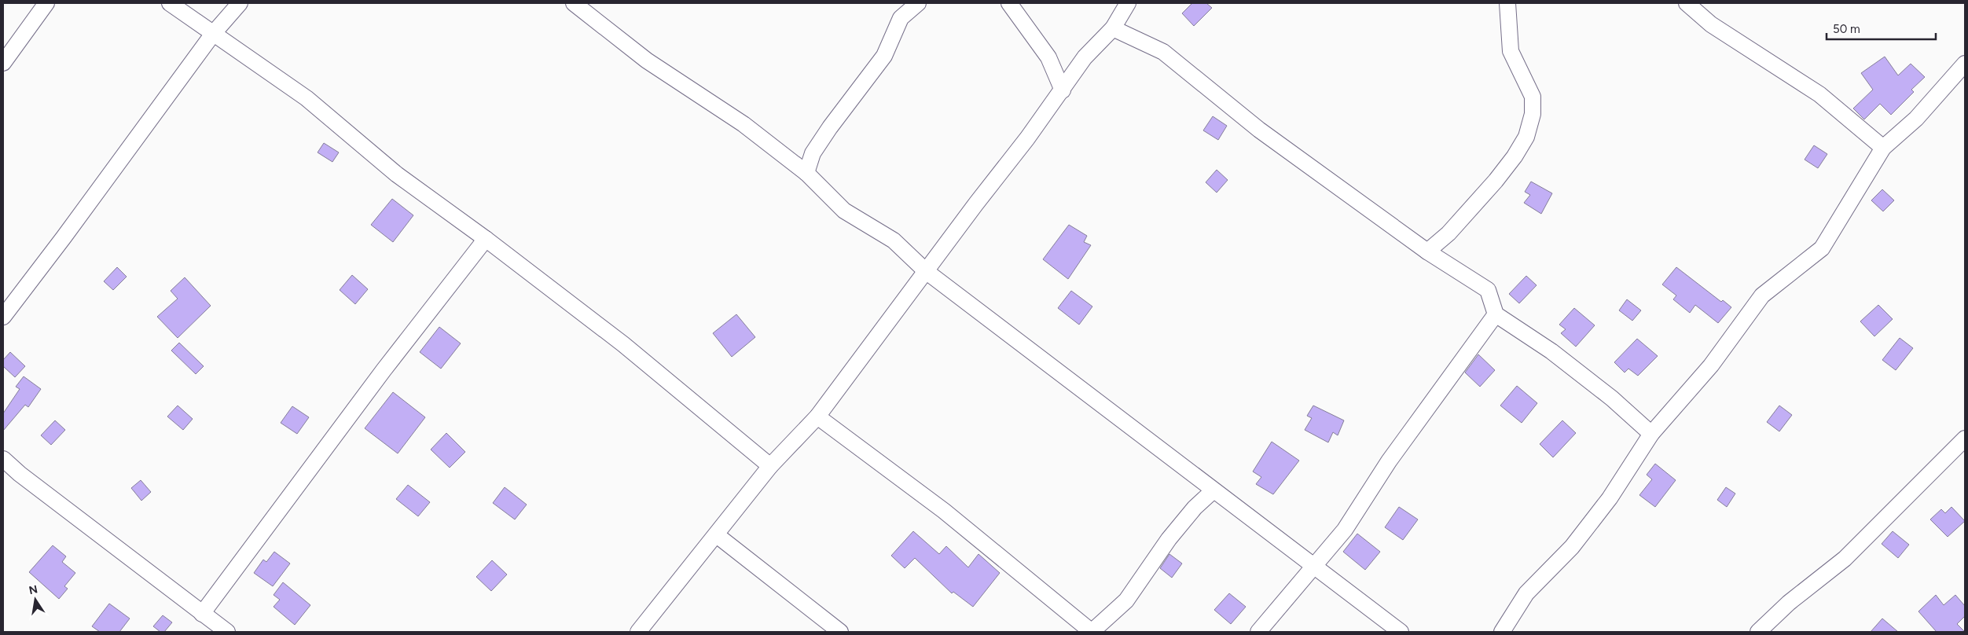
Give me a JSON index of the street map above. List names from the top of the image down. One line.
{"scale_bar":"50 m","north":"top"}
